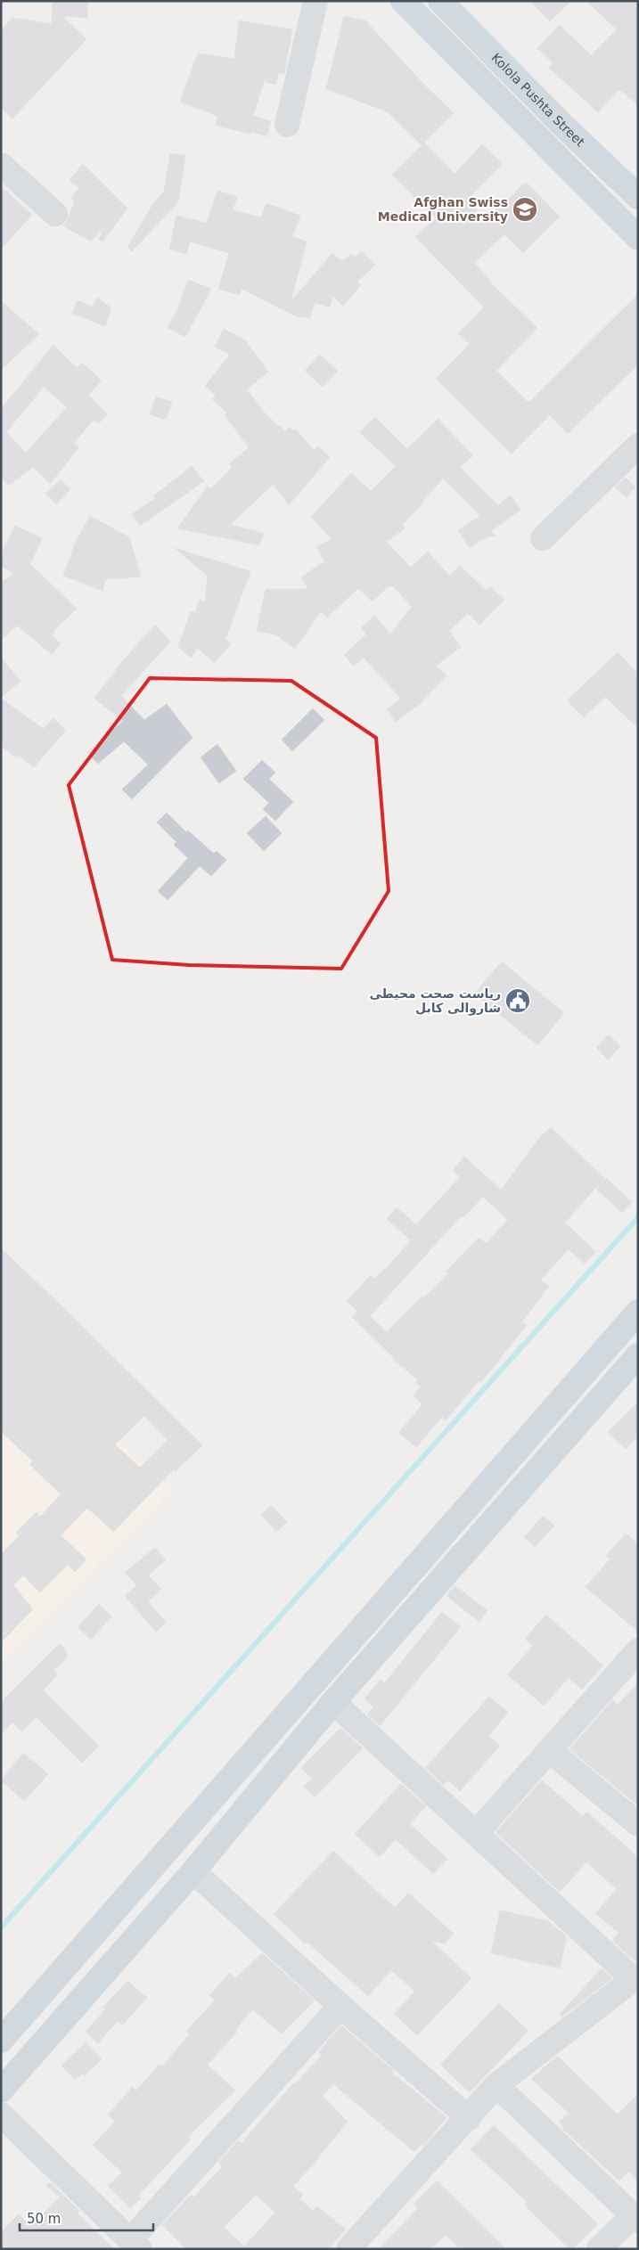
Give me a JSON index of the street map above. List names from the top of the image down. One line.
{"streets":{"main road":["Kolola Pushta Street"]},"places":{"school or university":["Afghan Swiss Medical University"],"public building":["ریاست صحت محیطی شاروالی کابل"]},"scale_bar":"50 m"}
